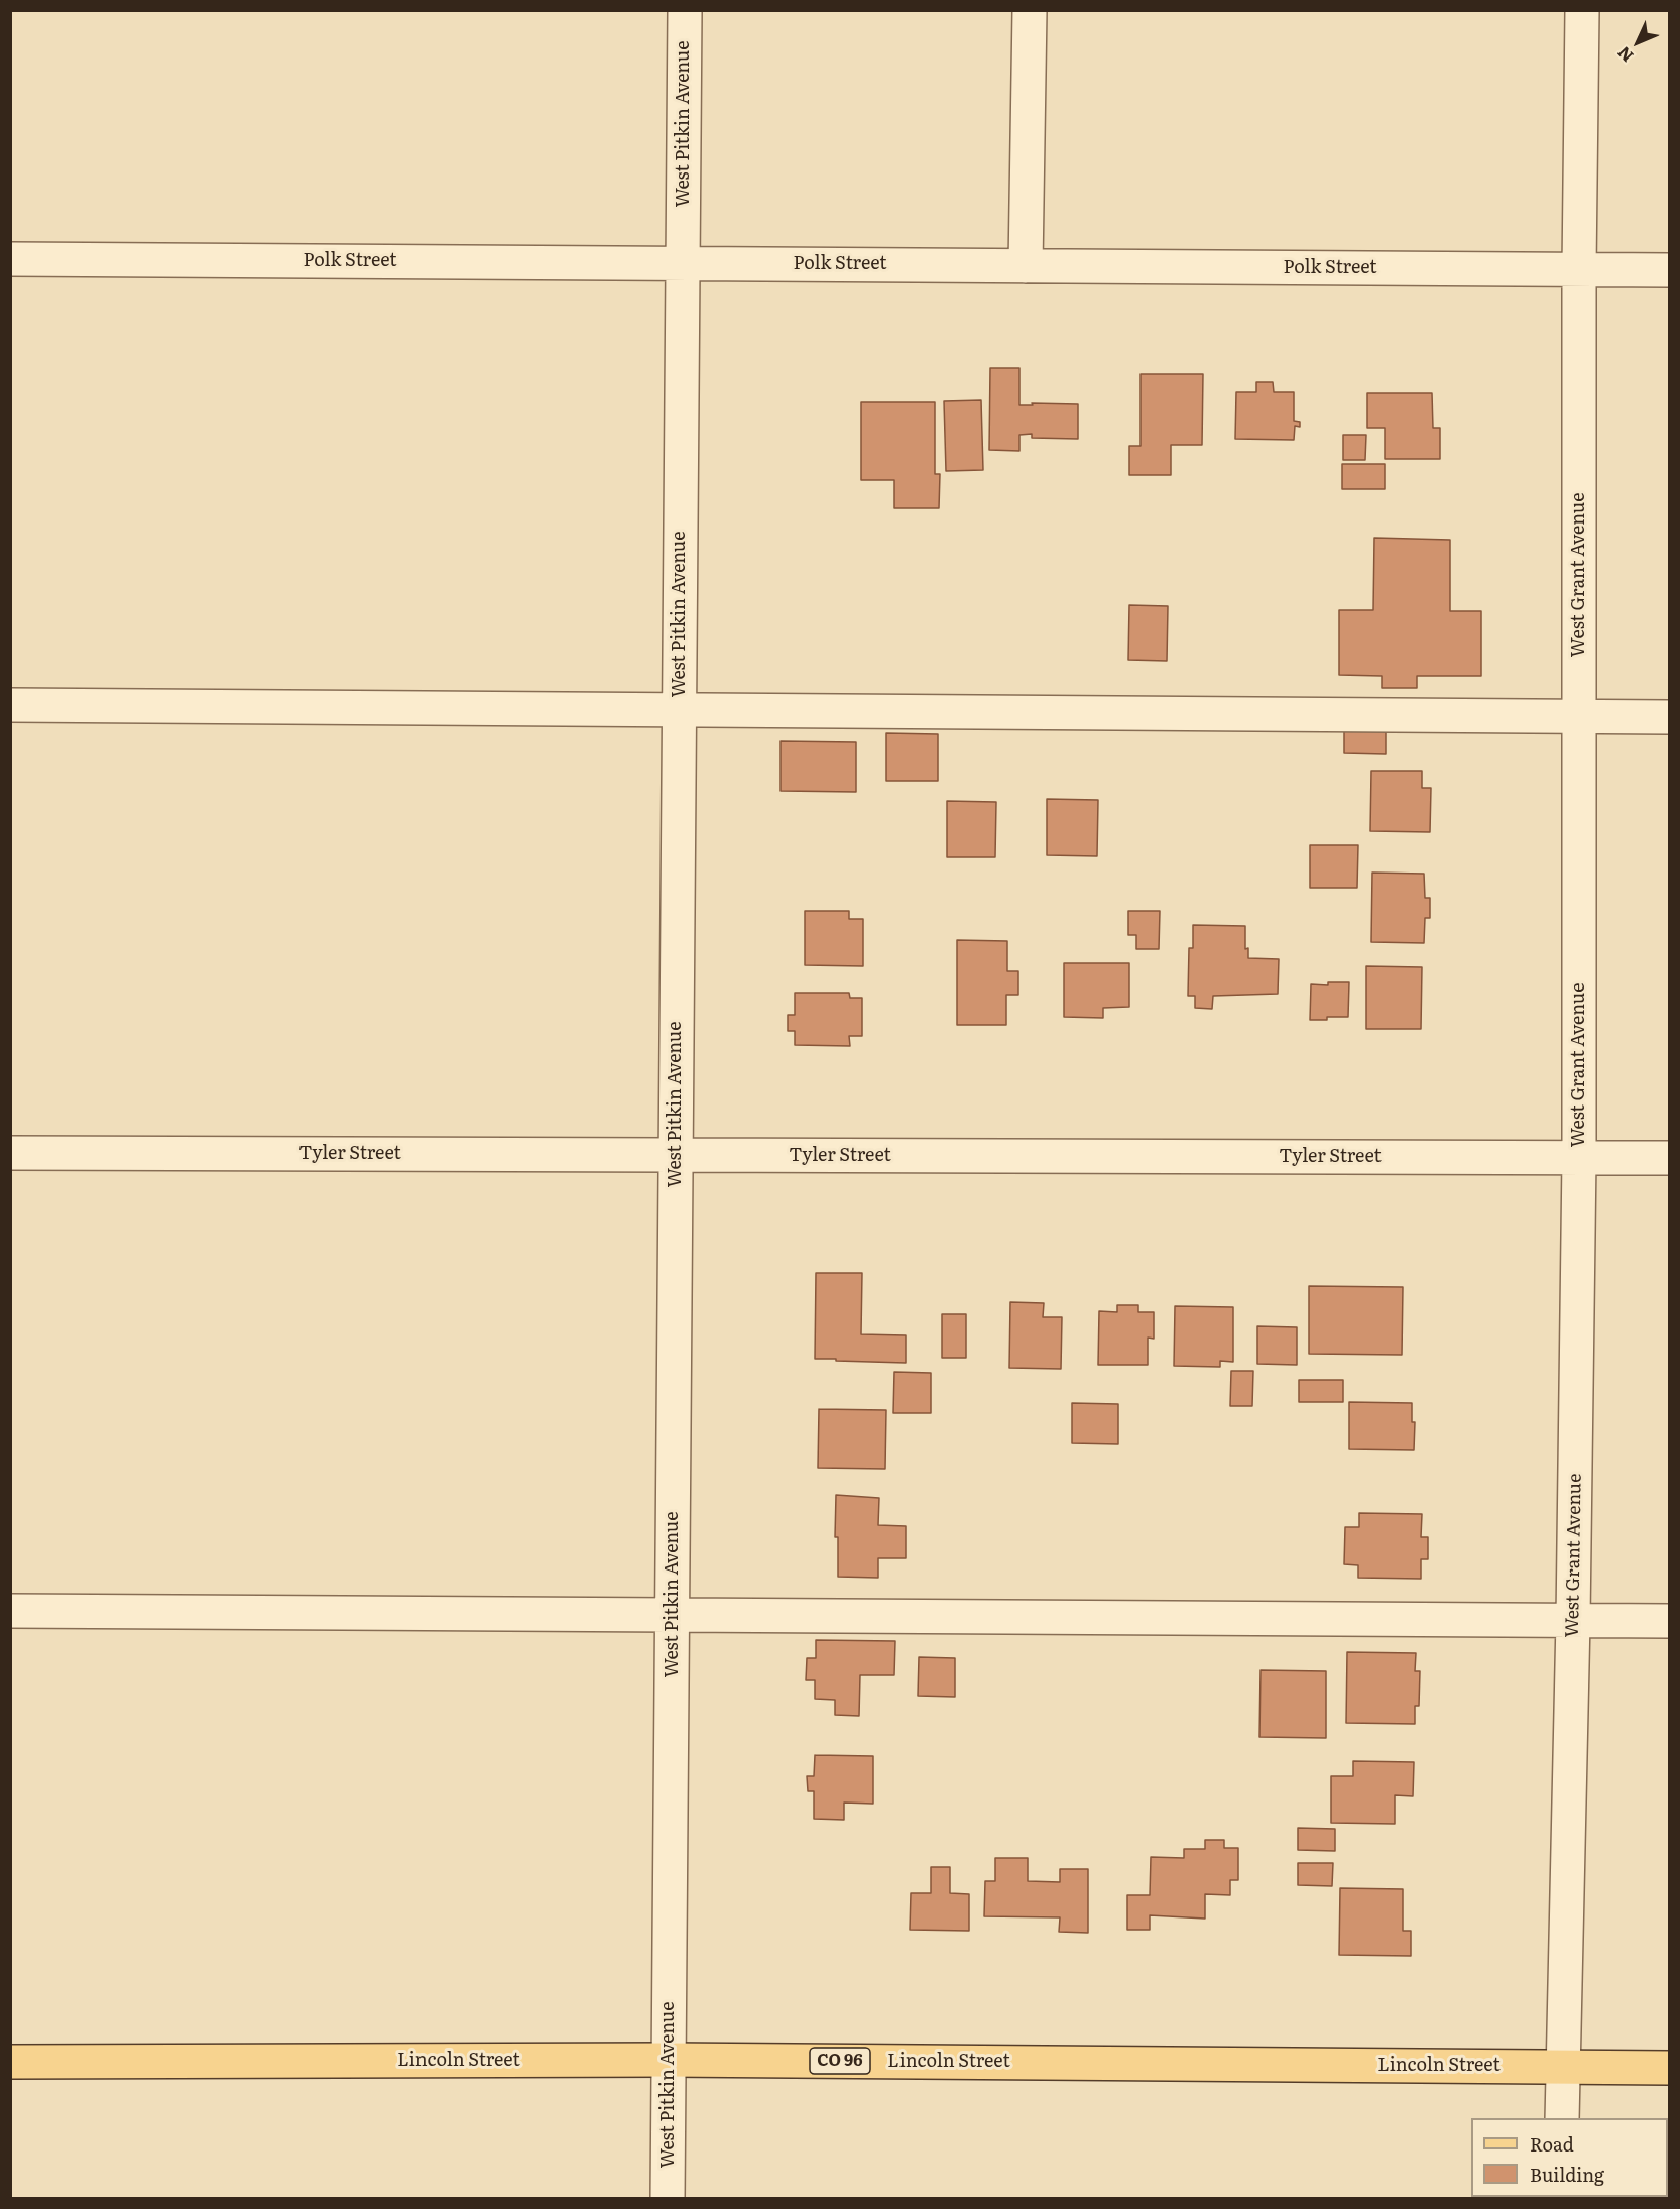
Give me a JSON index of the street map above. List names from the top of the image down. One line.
{"streets":{"main road":["Lincoln Street","CO 96"],"street":["West Pitkin Avenue","Polk Street","West Grant Avenue","Tyler Street"]},"crossings":[["West Pitkin Avenue","Polk Street"],["West Pitkin Avenue","Tyler Street"],["West Pitkin Avenue","Lincoln Street"],["Polk Street","West Grant Avenue"],["West Grant Avenue","Tyler Street"],["West Grant Avenue","Lincoln Street"]],"legend":["Road","Building"],"north":"bottom left"}
